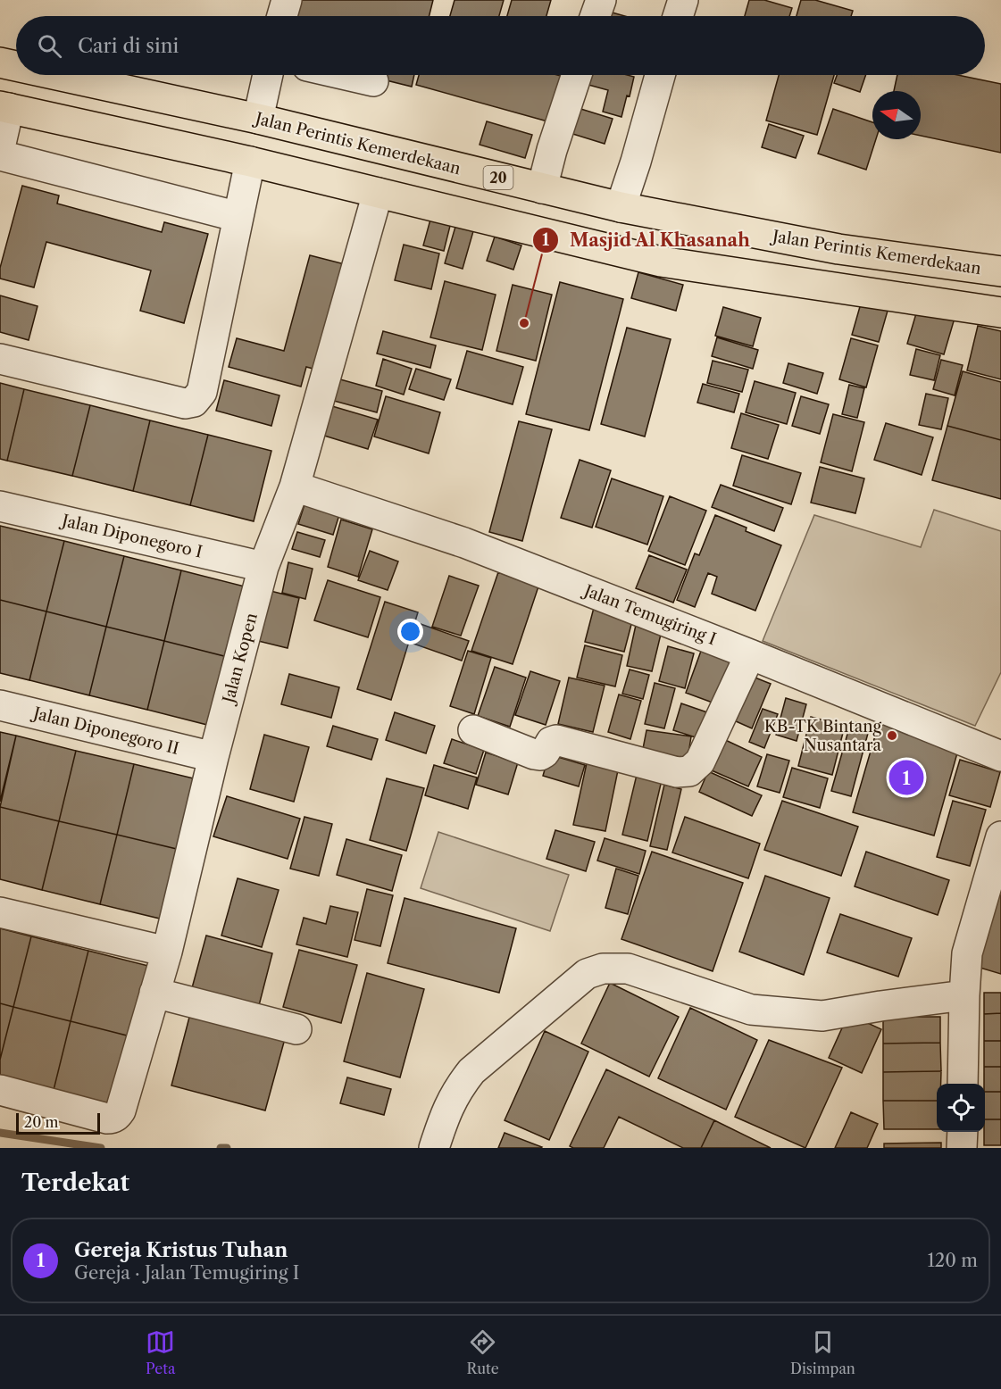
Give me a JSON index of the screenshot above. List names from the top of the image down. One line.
{"streets":{"highway":["Jalan Perintis Kemerdekaan","20"],"street":["Jalan Diponegoro I","Jalan Temugiring I","Jalan Kopen","Jalan Diponegoro II"]},"crossings":[["Jalan Diponegoro I","Jalan Kopen"],["Jalan Temugiring I","Jalan Kopen"],["Jalan Kopen","Jalan Diponegoro II"]],"places":["Masjid Al Khasanah","KB-TK Bintang Nusantara"],"scale_bar":"20 m","north":"left","page":{"search":"Cari di sini","pins":"1","scale":"20 m","heading":"Terdekat","list":[{"mark":"1","name":"Gereja Kristus Tuhan","note":"Gereja · Jalan Temugiring I","value":"120 m"}],"nav":["Peta","Rute","Disimpan"]}}
